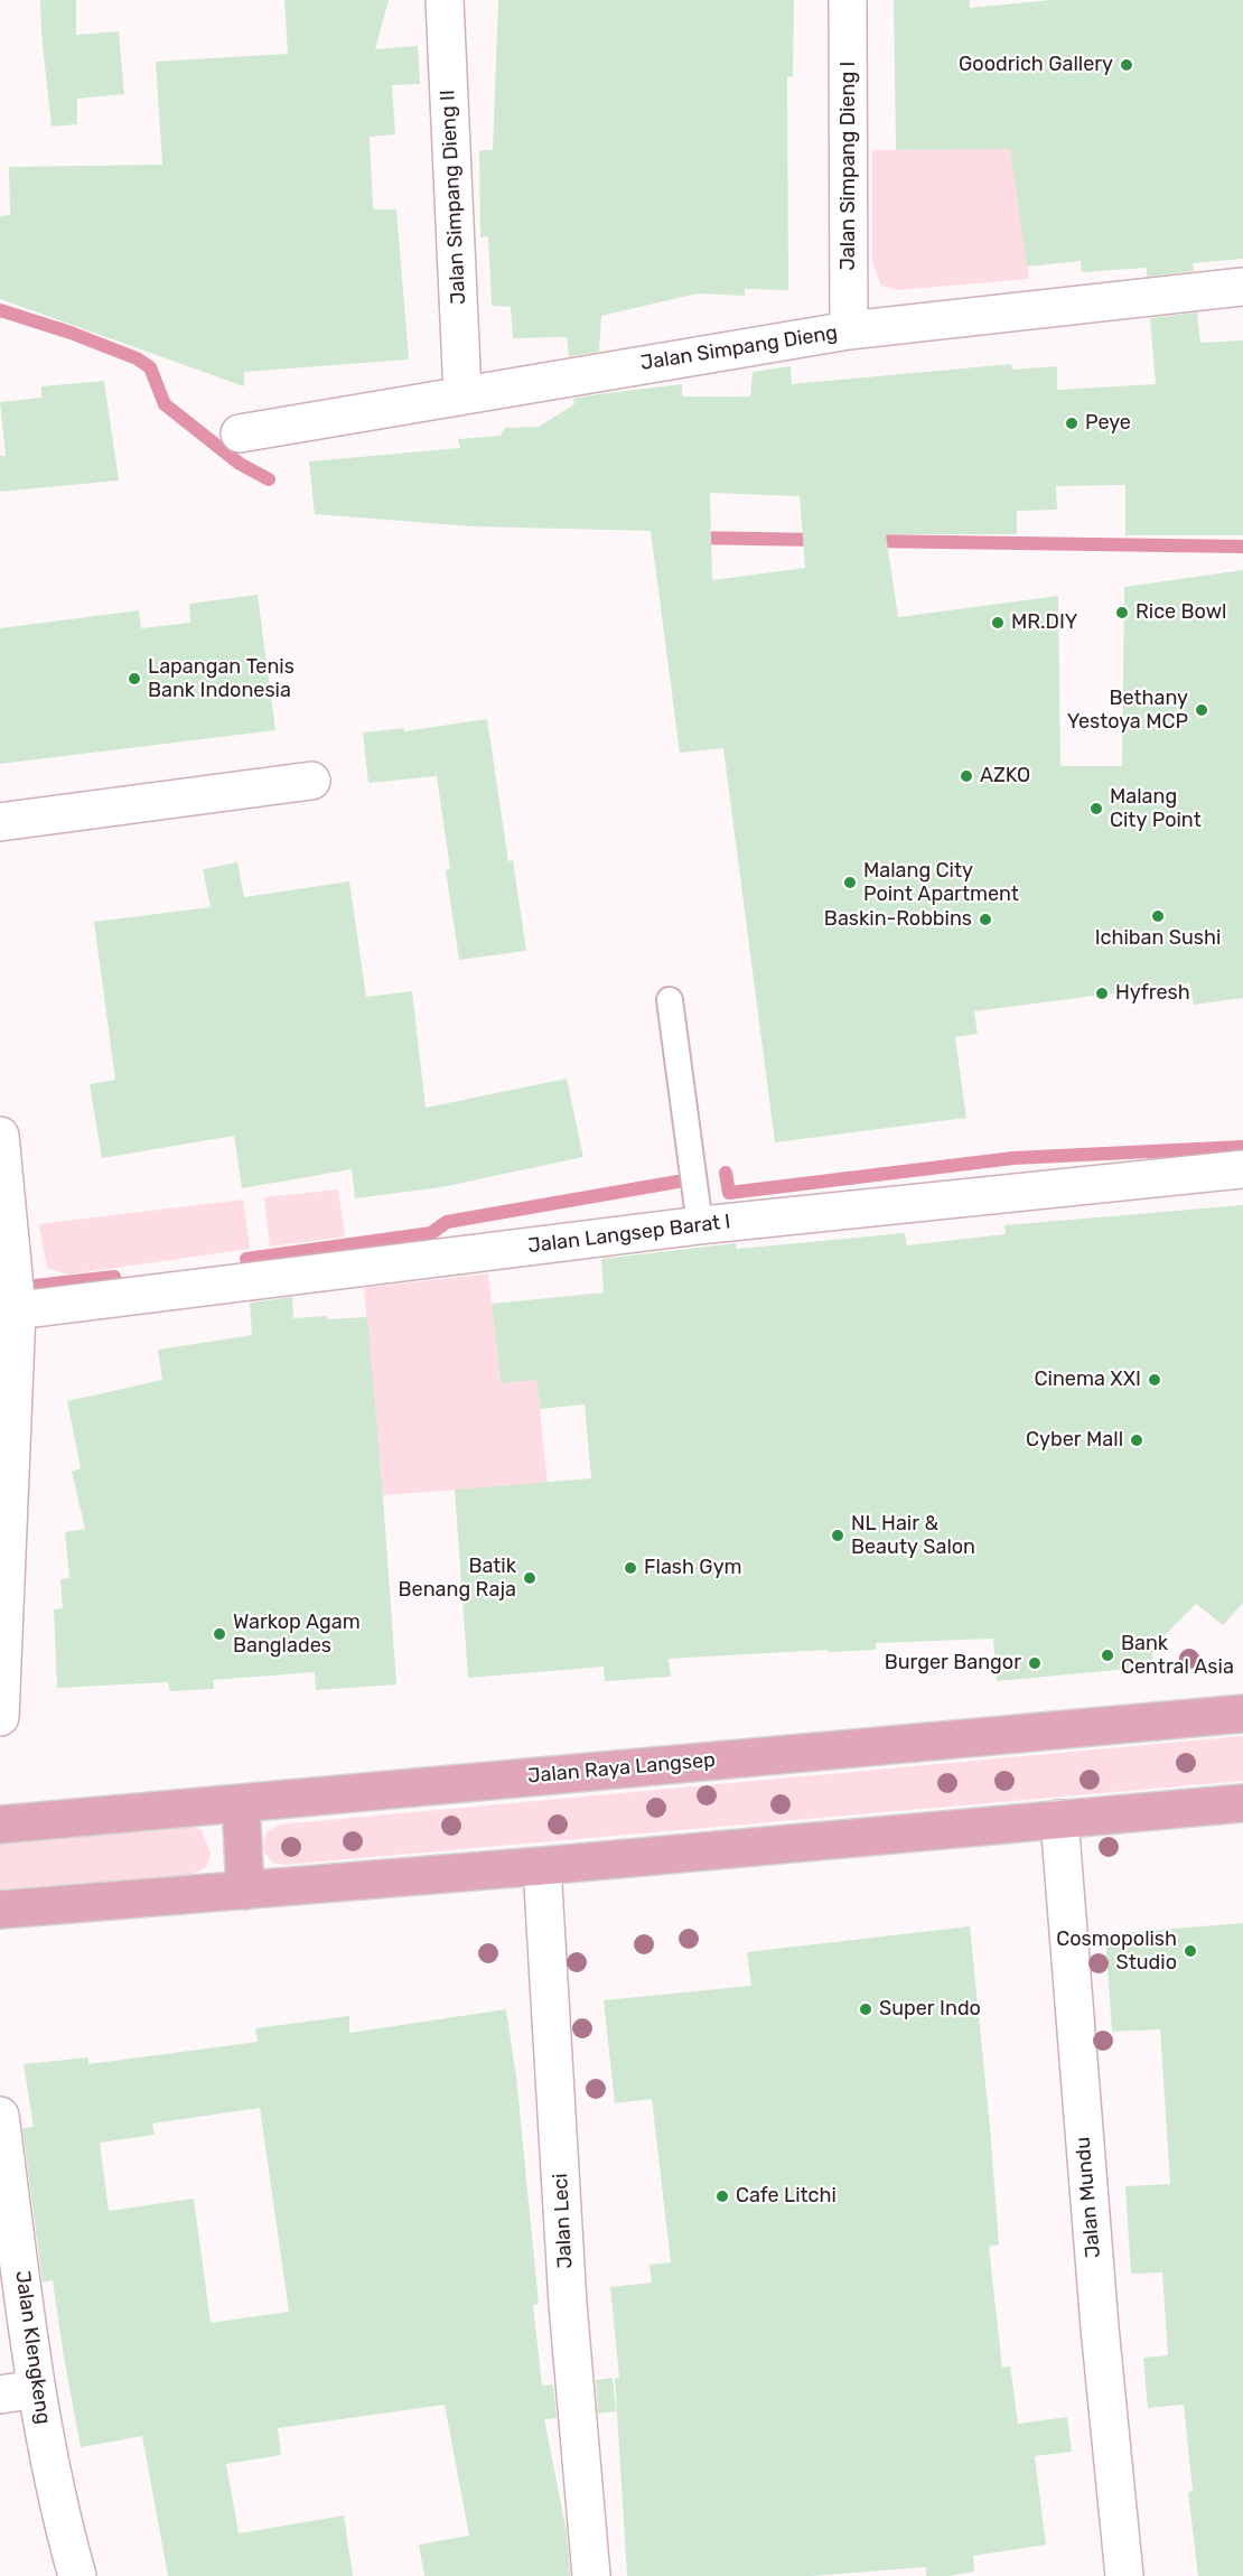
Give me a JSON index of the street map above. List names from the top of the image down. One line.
{"streets":{"main road":["Jalan Raya Langsep"],"street":["Jalan Simpang Dieng I","Jalan Simpang Dieng II","Jalan Simpang Dieng","Jalan Langsep Barat I","Jalan Mundu","Jalan Leci","Jalan Klengkeng"]},"crossings":[["Jalan Simpang Dieng I","Jalan Simpang Dieng"],["Jalan Simpang Dieng II","Jalan Simpang Dieng"]],"places":["Goodrich Gallery","Peye","Rice Bowl","MR.DIY","Lapangan Tenis Bank Indonesia","Bethany Yestoya MCP","AZKO","Malang City Point","Malang City Point Apartment","Ichiban Sushi","Baskin-Robbins","Hyfresh","Cinema XXI","Cyber Mall","NL Hair & Beauty Salon","Flash Gym","Batik Benang Raja","Warkop Agam Banglades","Bank Central Asia","Burger Bangor","Cosmopolish Studio","Super Indo","Cafe Litchi"]}
